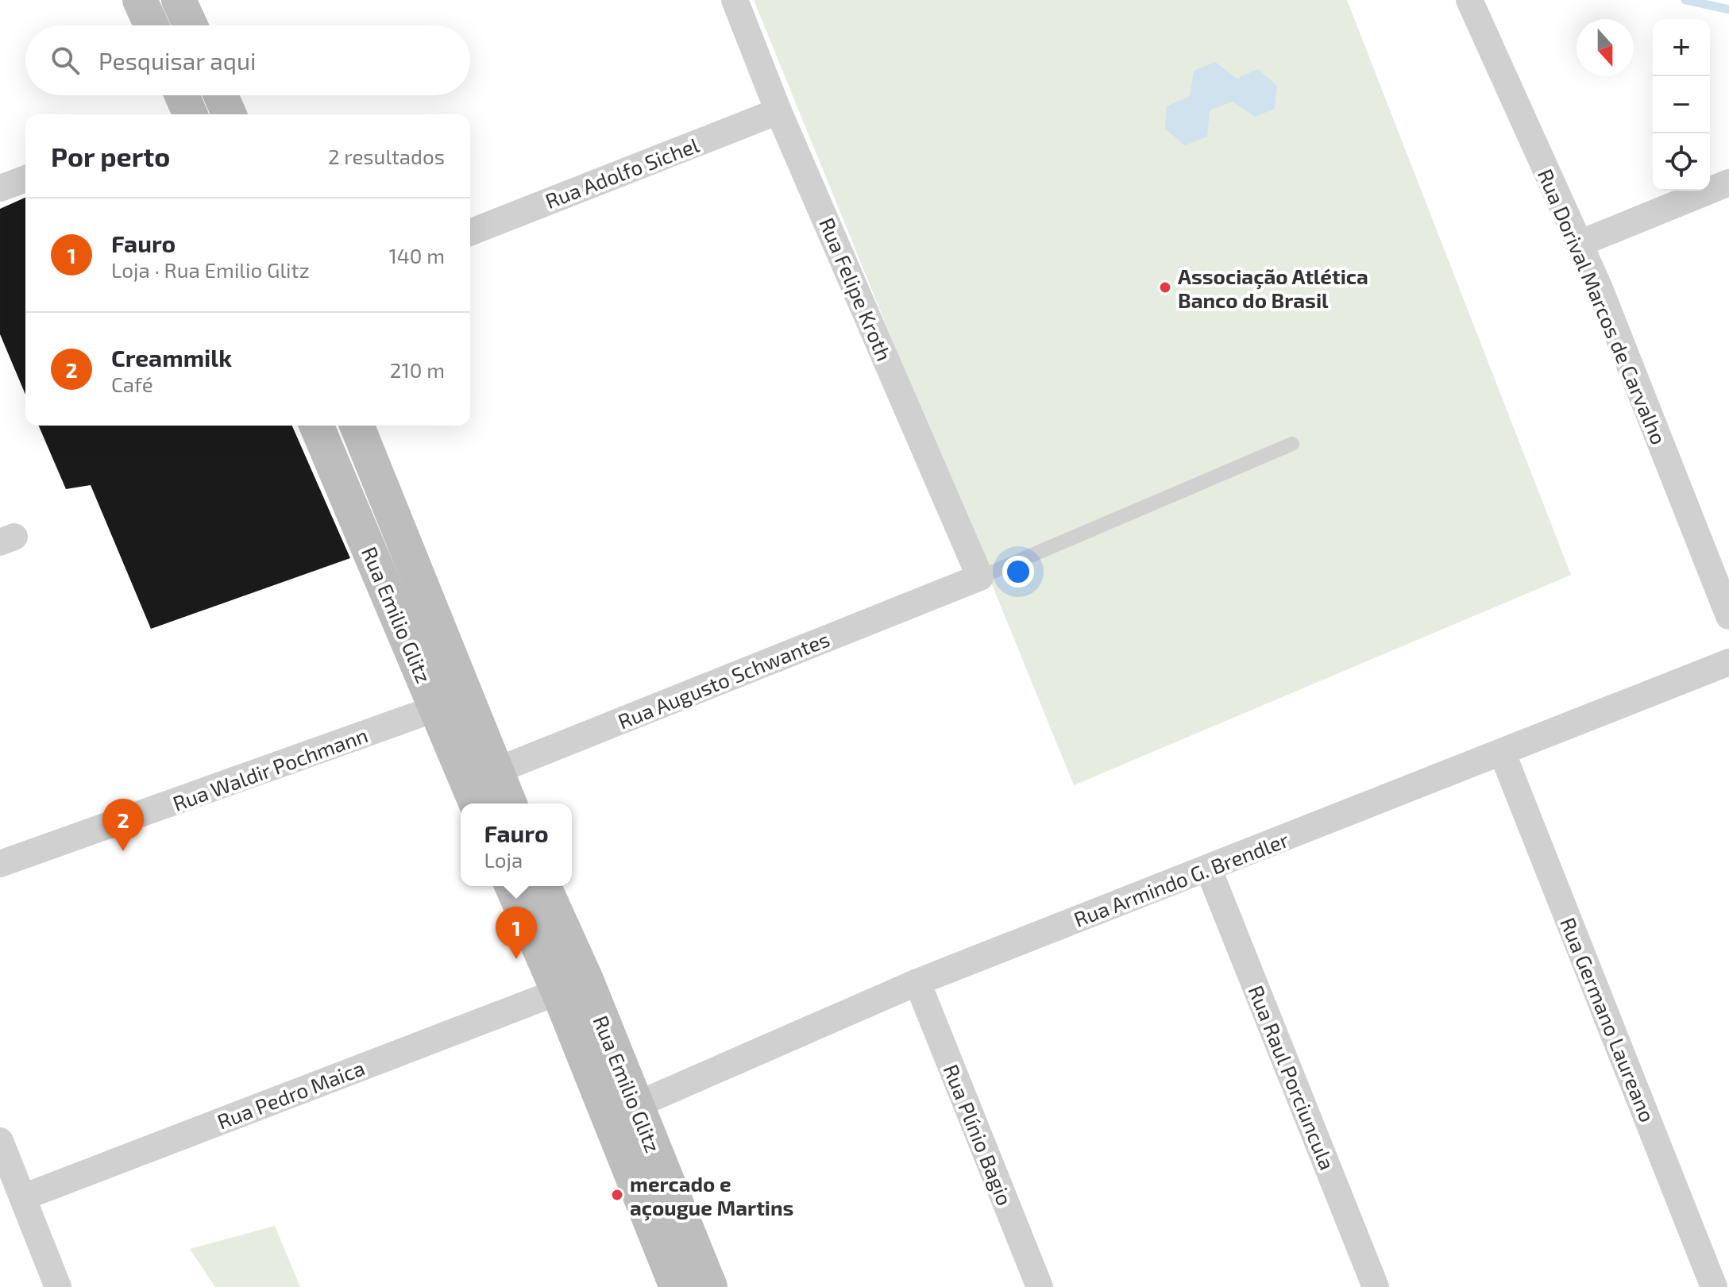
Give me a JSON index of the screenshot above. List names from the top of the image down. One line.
{"streets":{"main road":["Rua Emilio Glitz"],"street":["Rua Adolfo Sichel","Rua Felipe Kroth","Rua Dorival Marcos de Carvalho","Rua Augusto Schwantes","Rua Waldir Pochmann","Rua Armindo G. Brendler","Rua Germano Laureano","Rua Raul Porciuncula","Rua Pedro Maica","Rua Plínio Bagio"]},"crossings":[["Rua Adolfo Sichel","Rua Felipe Kroth"],["Rua Felipe Kroth","Rua Augusto Schwantes"],["Rua Emilio Glitz","Rua Augusto Schwantes"],["Rua Emilio Glitz","Rua Waldir Pochmann"],["Rua Emilio Glitz","Rua Armindo G. Brendler"],["Rua Emilio Glitz","Rua Pedro Maica"],["Rua Armindo G. Brendler","Rua Germano Laureano"],["Rua Armindo G. Brendler","Rua Raul Porciuncula"],["Rua Armindo G. Brendler","Rua Plínio Bagio"]],"places":["Associação Atlética Banco do Brasil","mercado e açougue Martins"],"north":"bottom","page":{"map_buttons":["+","−"],"search":"Pesquisar aqui","heading":["Por perto","2 resultados"],"list":[{"mark":"1","name":"Fauro","note":"Loja · Rua Emilio Glitz","value":"140 m"},{"mark":"2","name":"Creammilk","note":"Café","value":"210 m"}],"pins":["2","1"],"popup":["Fauro","Loja"]}}
